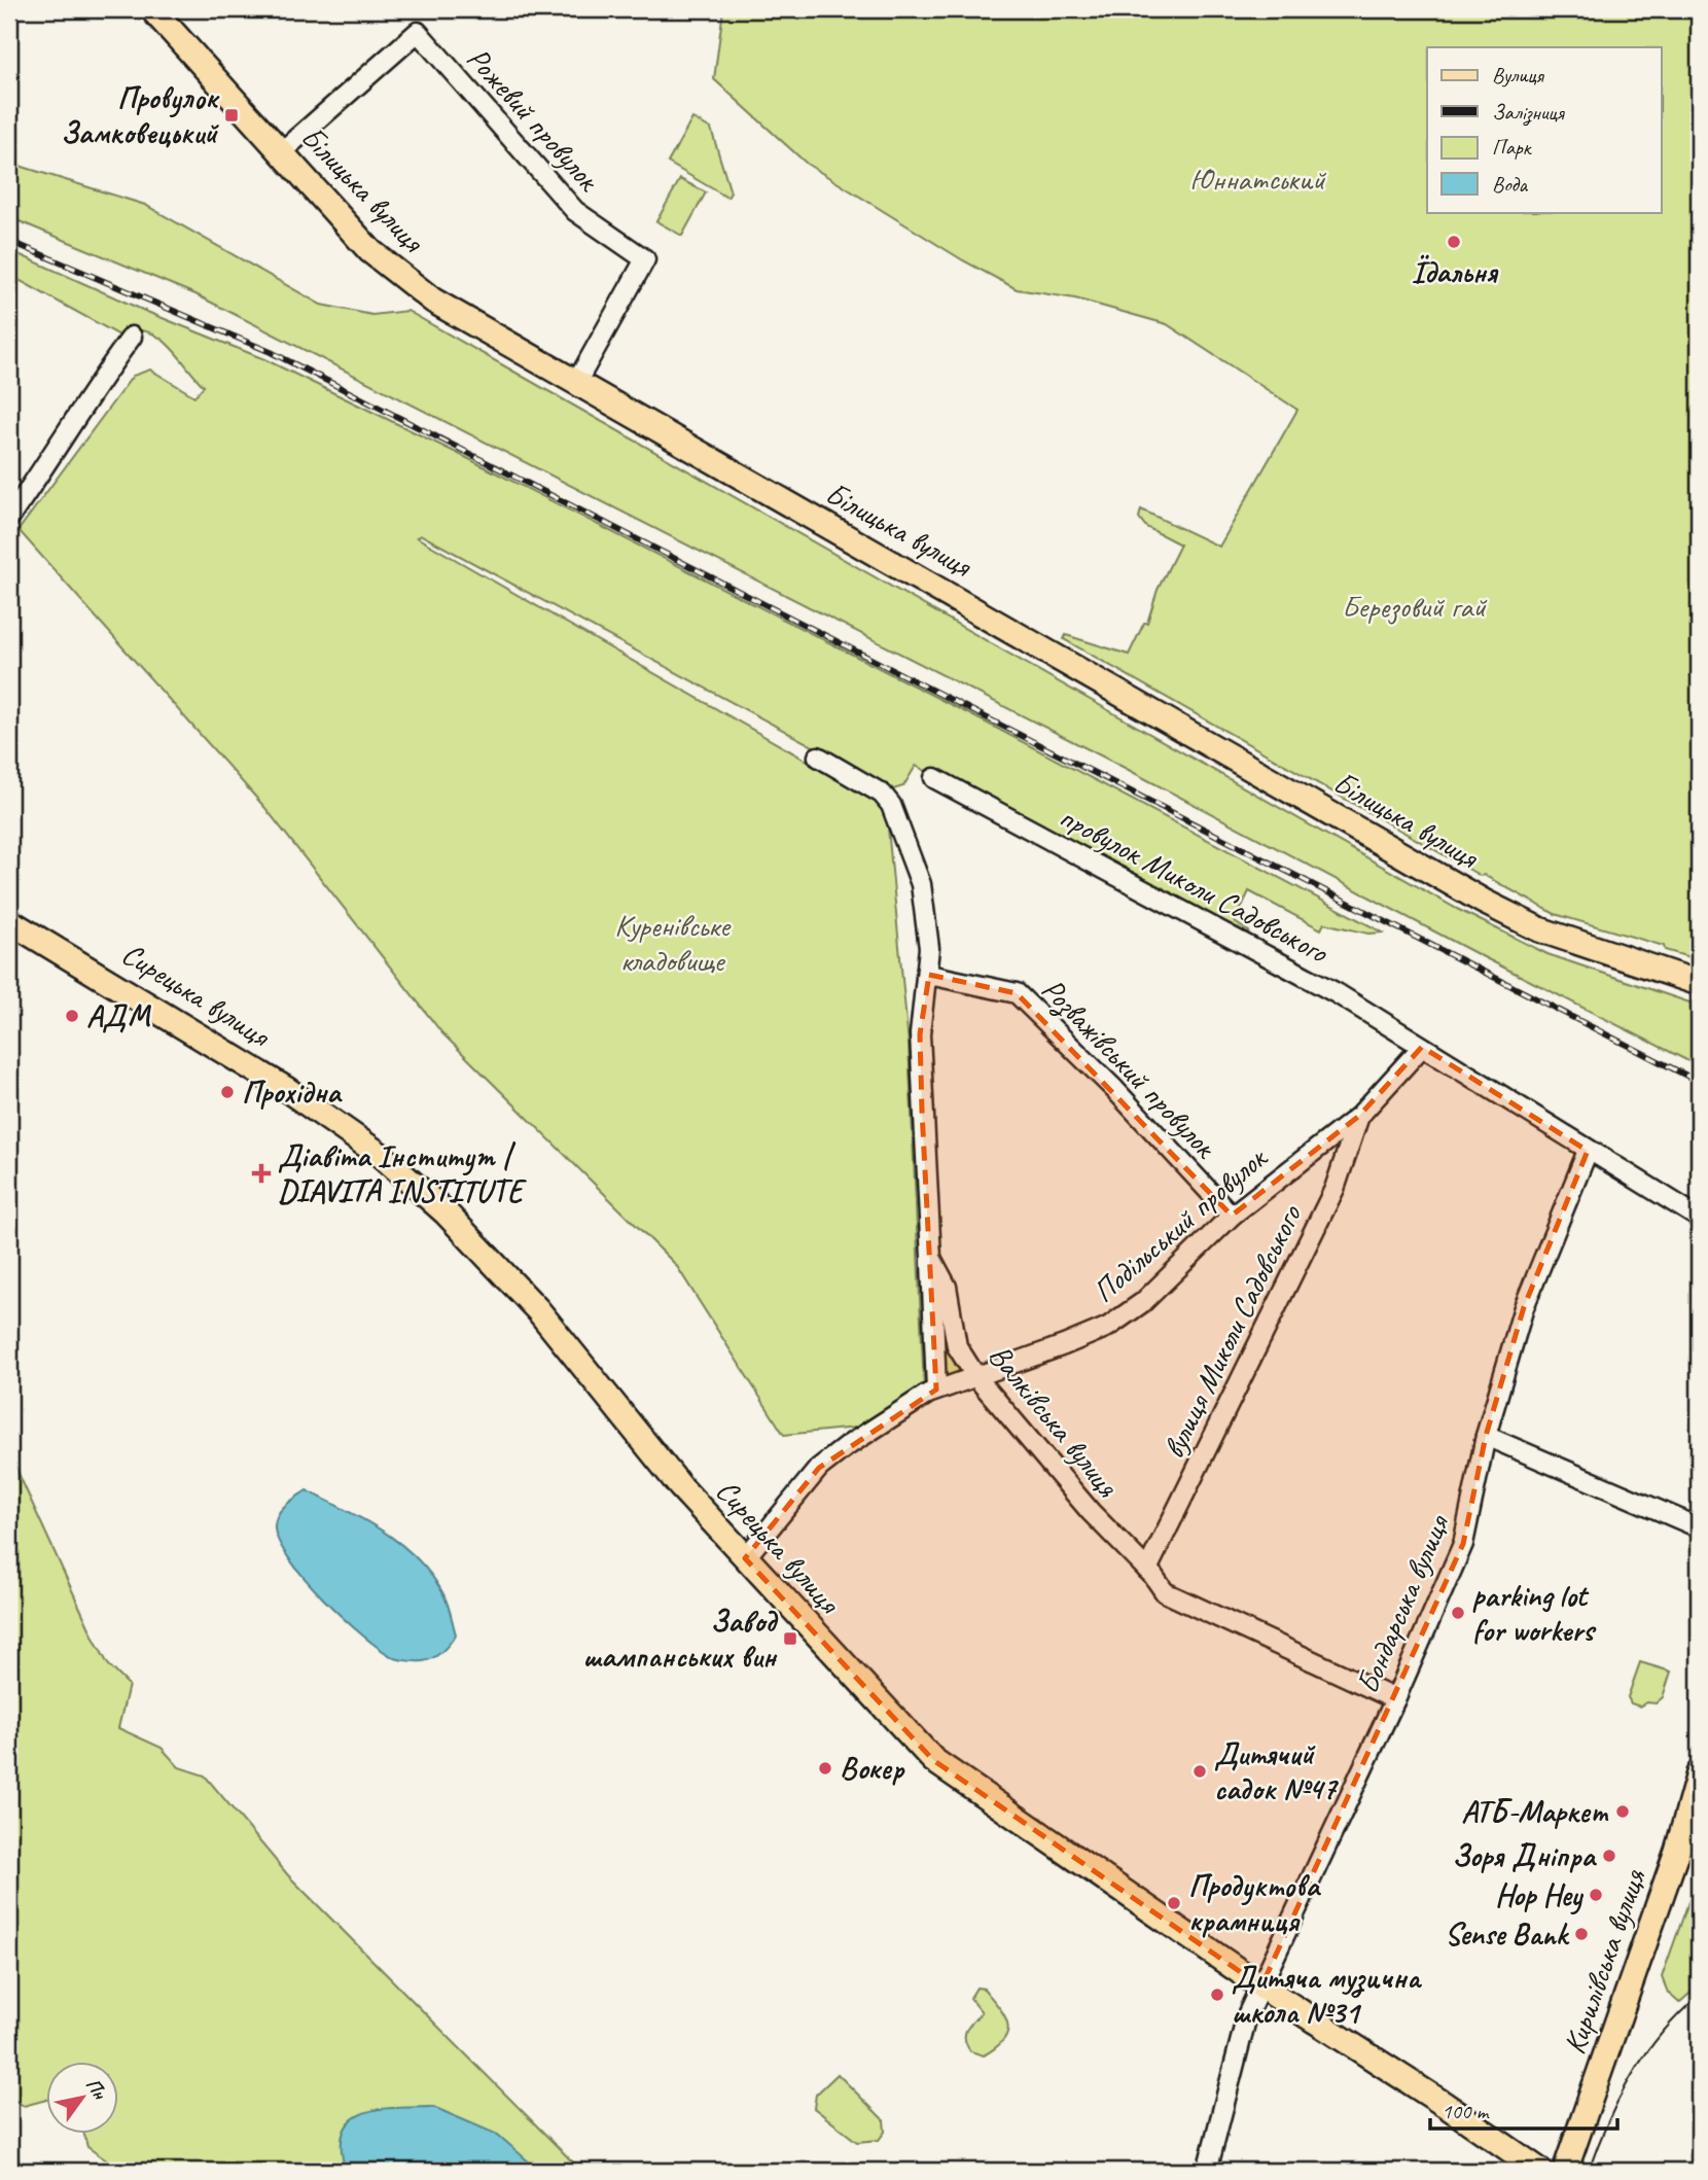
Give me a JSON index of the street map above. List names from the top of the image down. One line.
{"streets":{"main road":["Білицька вулиця","Сирецька вулиця","Кирилівська вулиця"],"street":["Рожевий провулок","провулок Миколи Садовського","Розважівський провулок","Подільський провулок","вулиця Миколи Садовського","Валківська вулиця","Бондарська вулиця"]},"crossings":[["Рожевий провулок","Білицька вулиця"],["провулок Миколи Садовського","Подільський провулок"],["Сирецька вулиця","Подільський провулок"],["Сирецька вулиця","Бондарська вулиця"],["Розважівський провулок","Подільський провулок"],["Розважівський провулок","Валківська вулиця"],["Подільський провулок","вулиця Миколи Садовського"],["Подільський провулок","Валківська вулиця"],["вулиця Миколи Садовського","Валківська вулиця"],["Валківська вулиця","Бондарська вулиця"]],"parks":["Юннатський","Березовий гай","Куренівське кладовище"],"places":{"transit":["Провулок Замковецький","Завод шампанських вин"],"other":["Їдальня","АДМ","Прохідна","parking lot for workers","Вокер","Дитячий садок №47","АТБ-Маркет","Зоря Дніпра","Hop Hey","Продуктова крамниця","Sense Bank","Дитяча музична школа №31"],"health":["Діавіта Інститут | DIAVITA INSTITUTE"]},"legend":["Вулиця","Залізниця","Парк","Вода"],"scale_bar":"100 m","north":"top right"}
